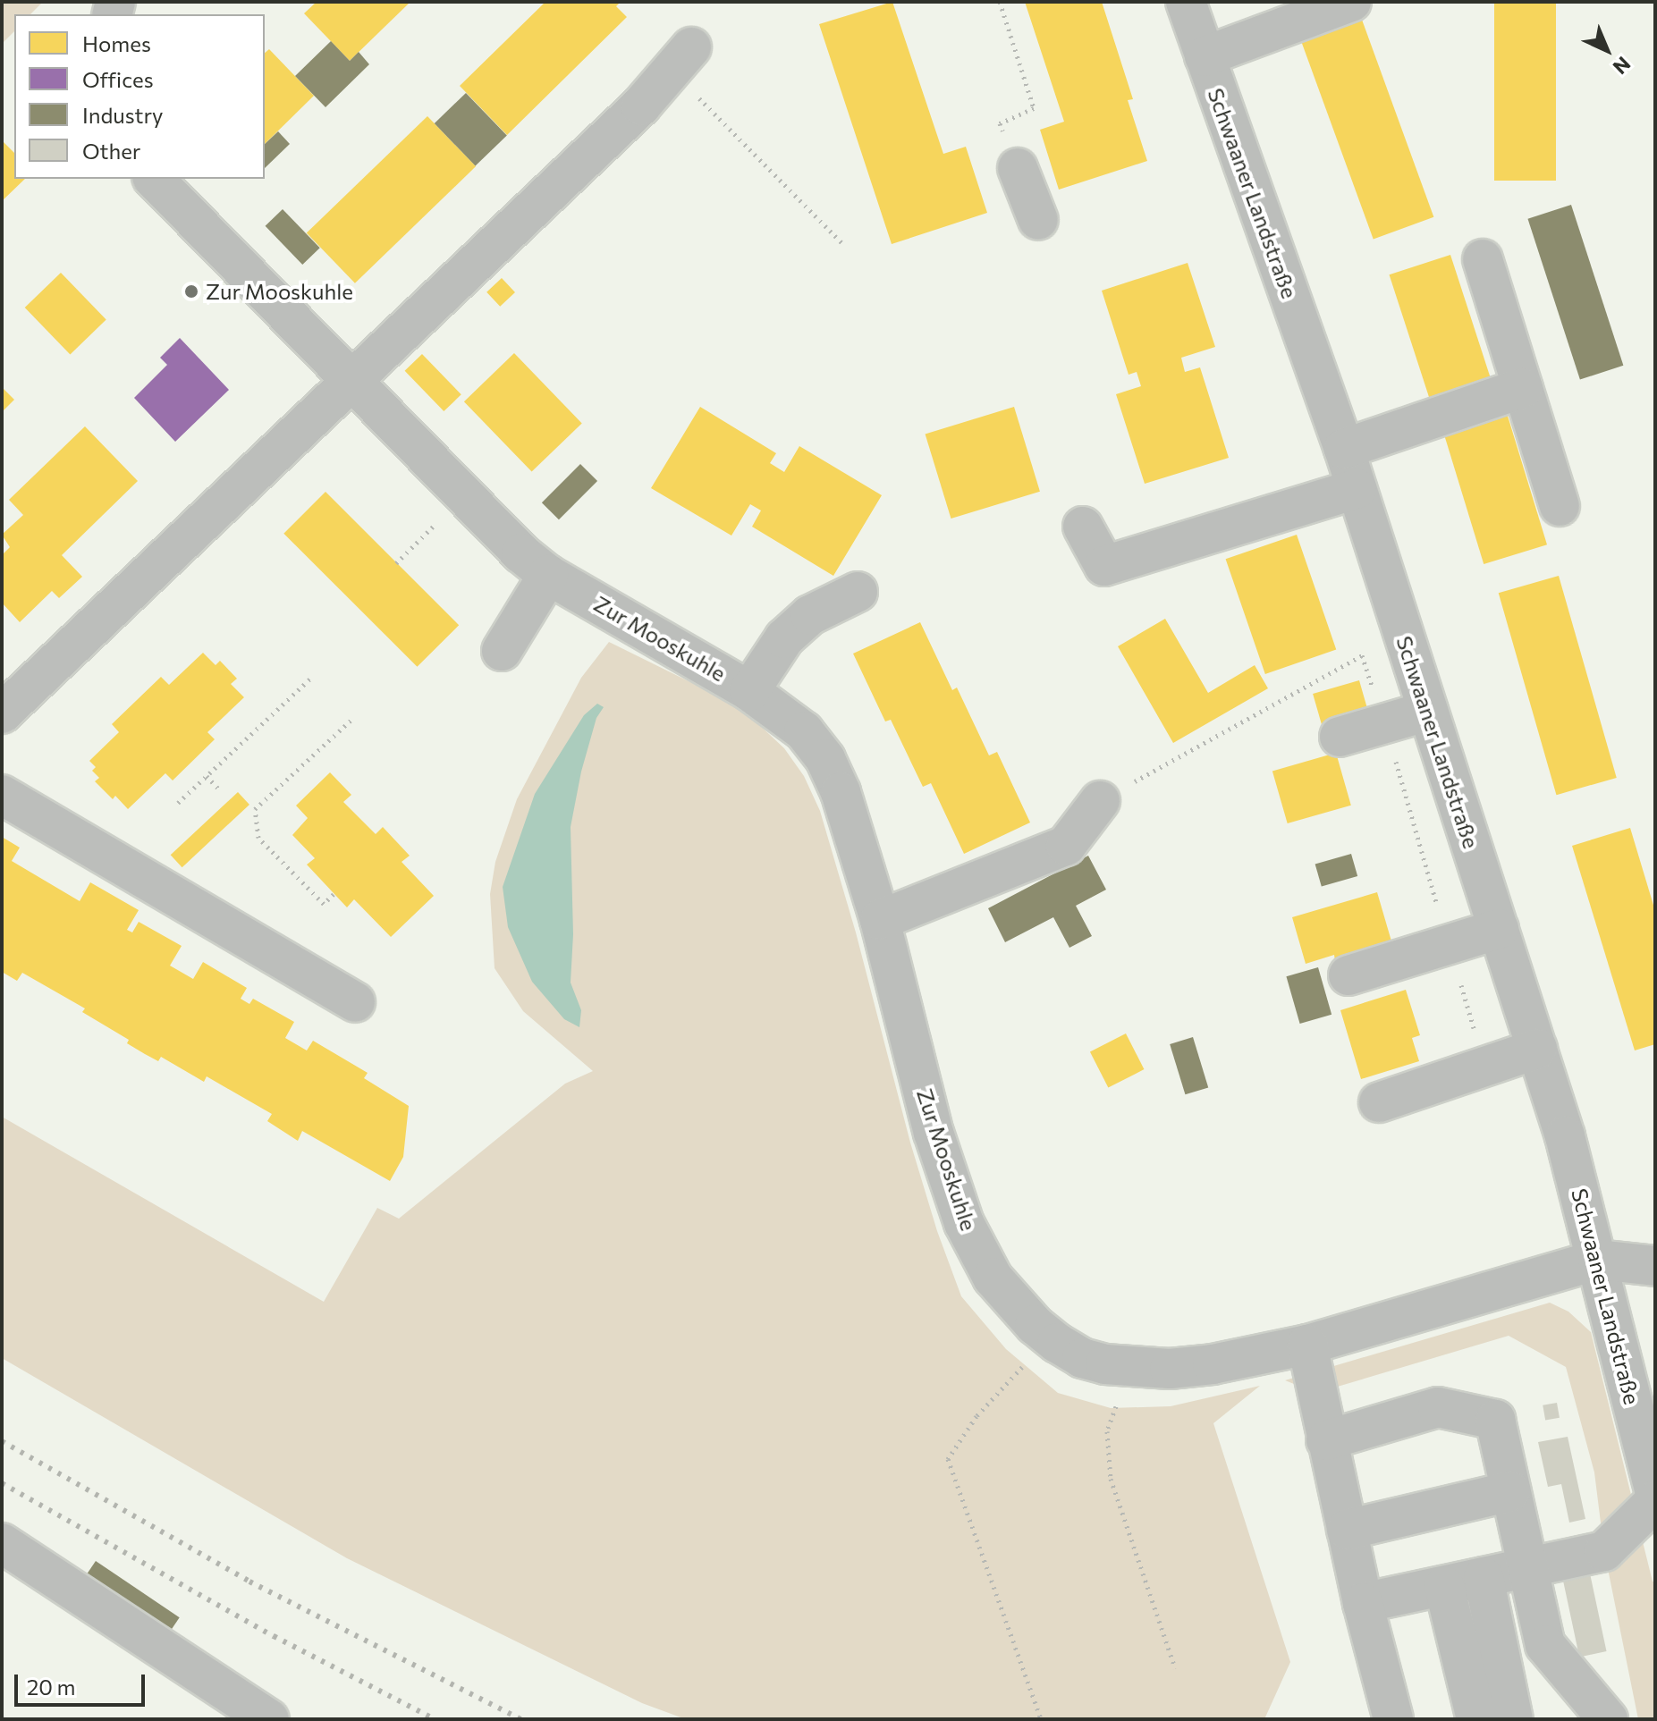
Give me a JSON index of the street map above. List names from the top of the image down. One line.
{"streets":{"street":["Schwaaner Landstraße","Zur Mooskuhle"]},"crossings":[["Schwaaner Landstraße","Zur Mooskuhle"]],"places":["Zur Mooskuhle"],"legend":["Homes","Offices","Industry","Other"],"scale_bar":"20 m","north":"bottom right"}
